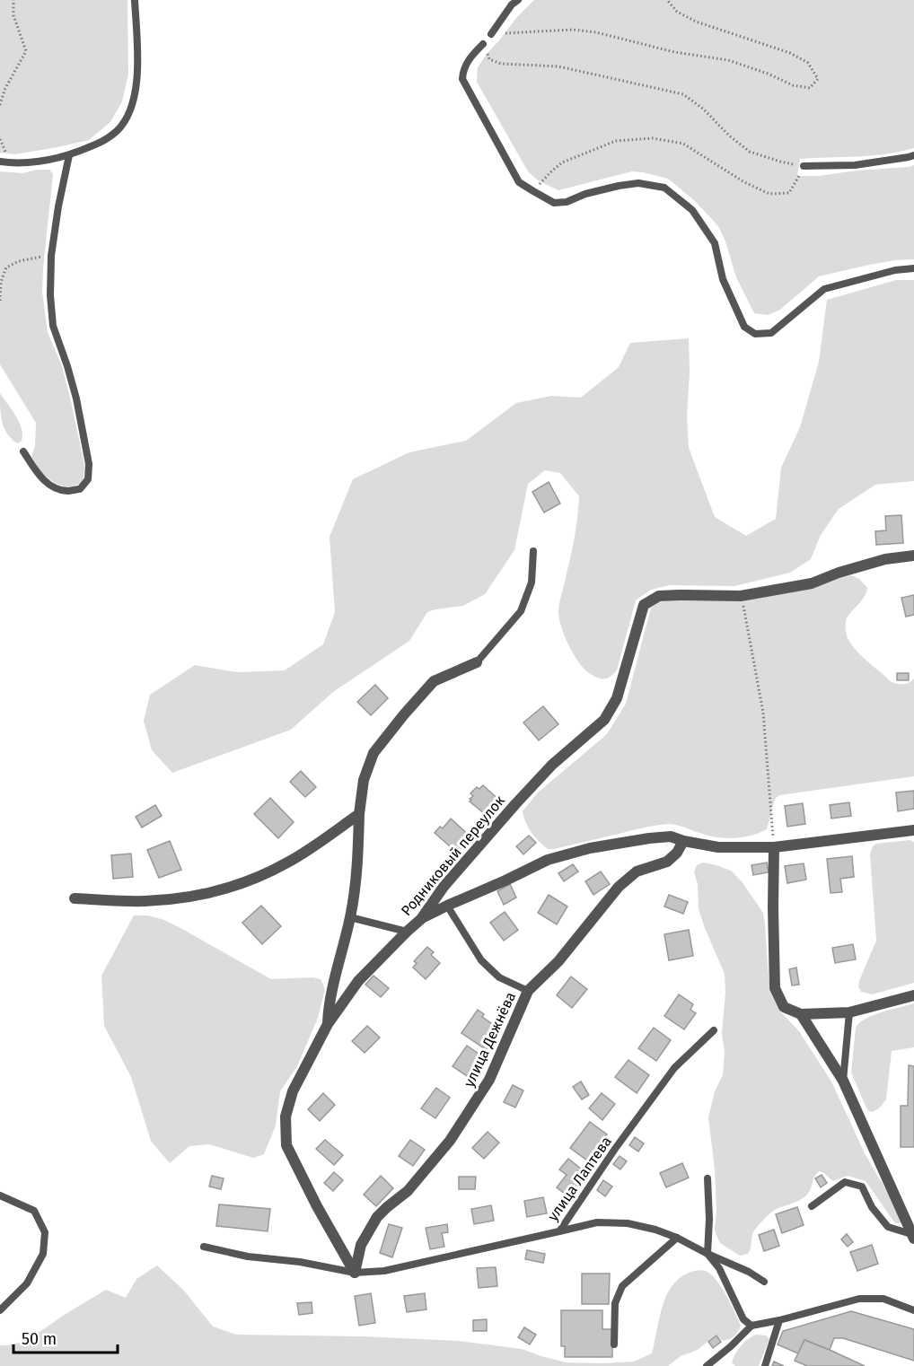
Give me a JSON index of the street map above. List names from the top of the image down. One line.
{"streets":{"street":["Родниковый переулок","улица Дежнёва"],"lane":["улица Лаптева"]},"crossings":[["Родниковый переулок","улица Дежнёва"],["Родниковый переулок","улица Лаптева"],["улица Дежнёва","улица Лаптева"]],"scale_bar":"50 m"}
